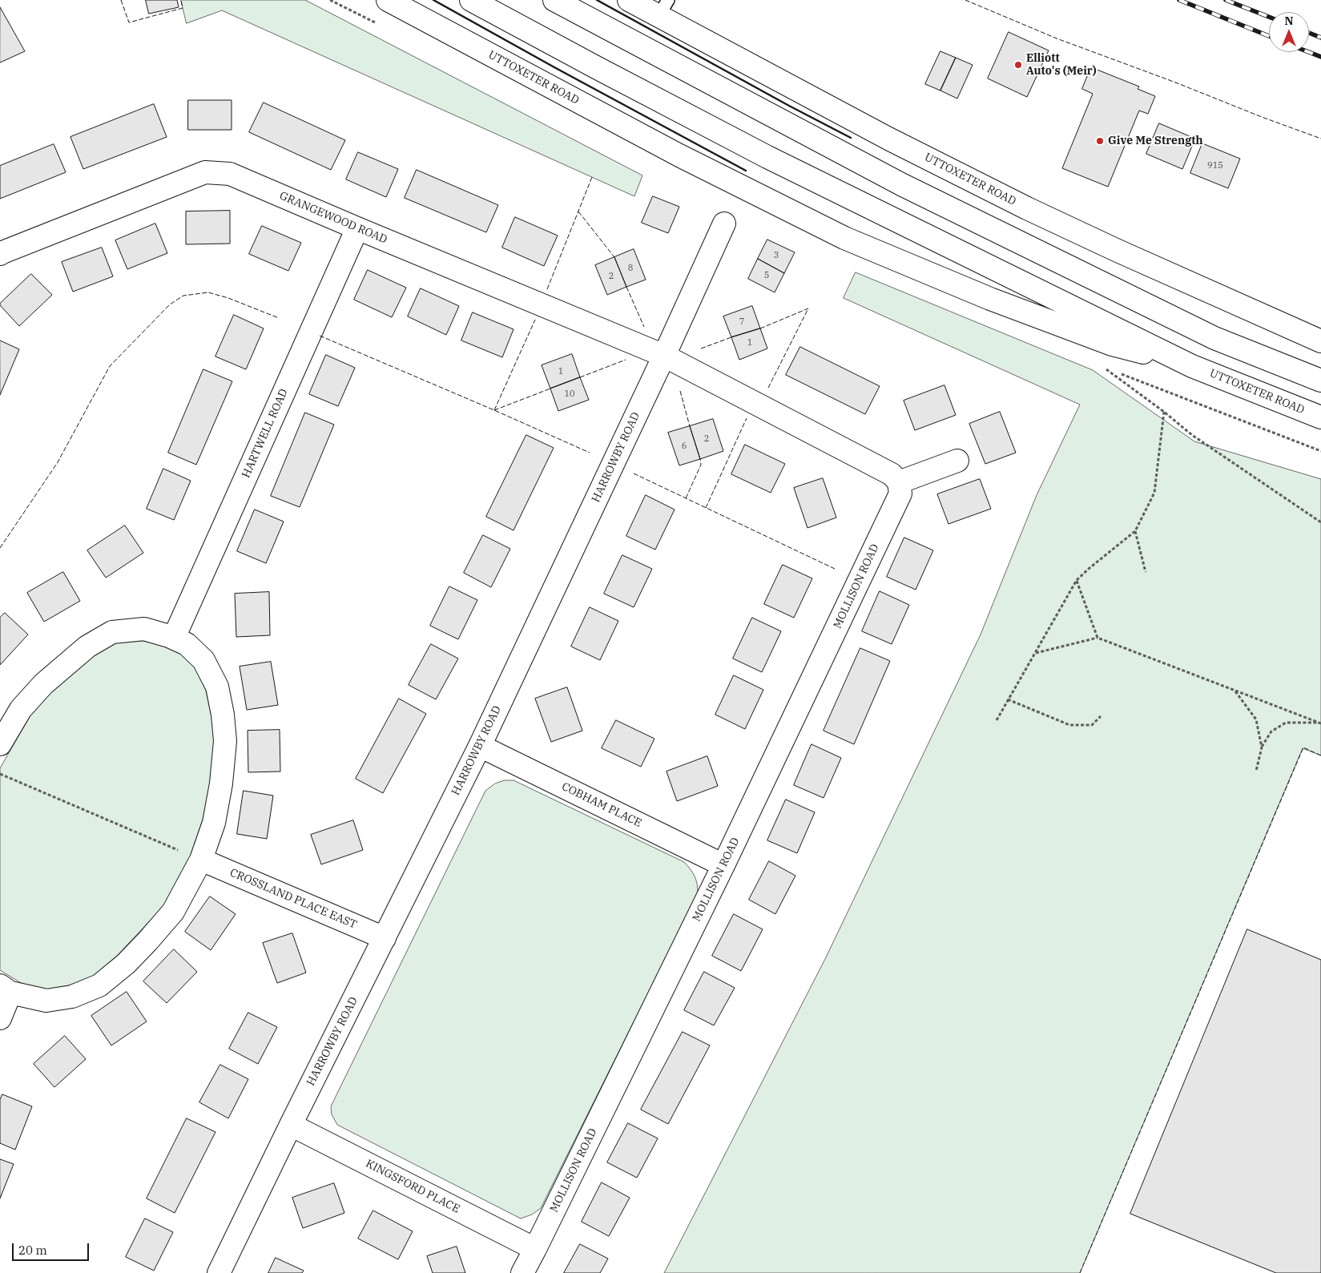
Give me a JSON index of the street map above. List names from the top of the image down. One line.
{"streets":{"main road":["UTTOXETER ROAD","GRANGEWOOD ROAD","HARTWELL ROAD","HARROWBY ROAD","MOLLISON ROAD","COBHAM PLACE","CROSSLAND PLACE EAST","KINGSFORD PLACE"]},"crossings":[["GRANGEWOOD ROAD","HARTWELL ROAD"],["GRANGEWOOD ROAD","HARROWBY ROAD"],["HARROWBY ROAD","COBHAM PLACE"],["HARROWBY ROAD","CROSSLAND PLACE EAST"],["HARROWBY ROAD","KINGSFORD PLACE"],["MOLLISON ROAD","COBHAM PLACE"],["MOLLISON ROAD","KINGSFORD PLACE"]],"places":["Elliott Auto's (Meir)","Give Me Strength"],"house_numbers":["915","3","8","5","2","7","1","1","10","2","6"],"scale_bar":"20 m","north":"top"}
